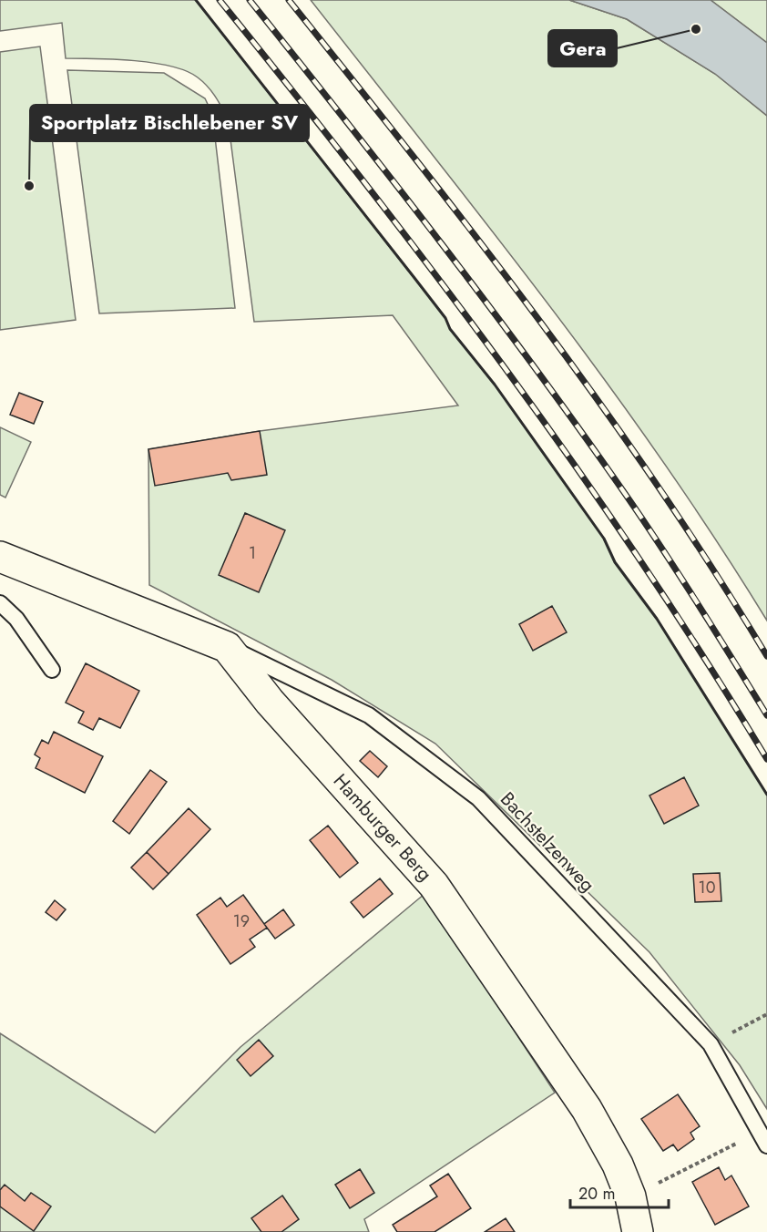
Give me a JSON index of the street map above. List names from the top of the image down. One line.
{"streets":{"street":["Hamburger Berg"],"lane":["Bachstelzenweg"]},"crossings":[["Hamburger Berg","Bachstelzenweg"]],"places":["Gera","Sportplatz Bischlebener SV"],"house_numbers":["1","10","19"],"scale_bar":"20 m"}
